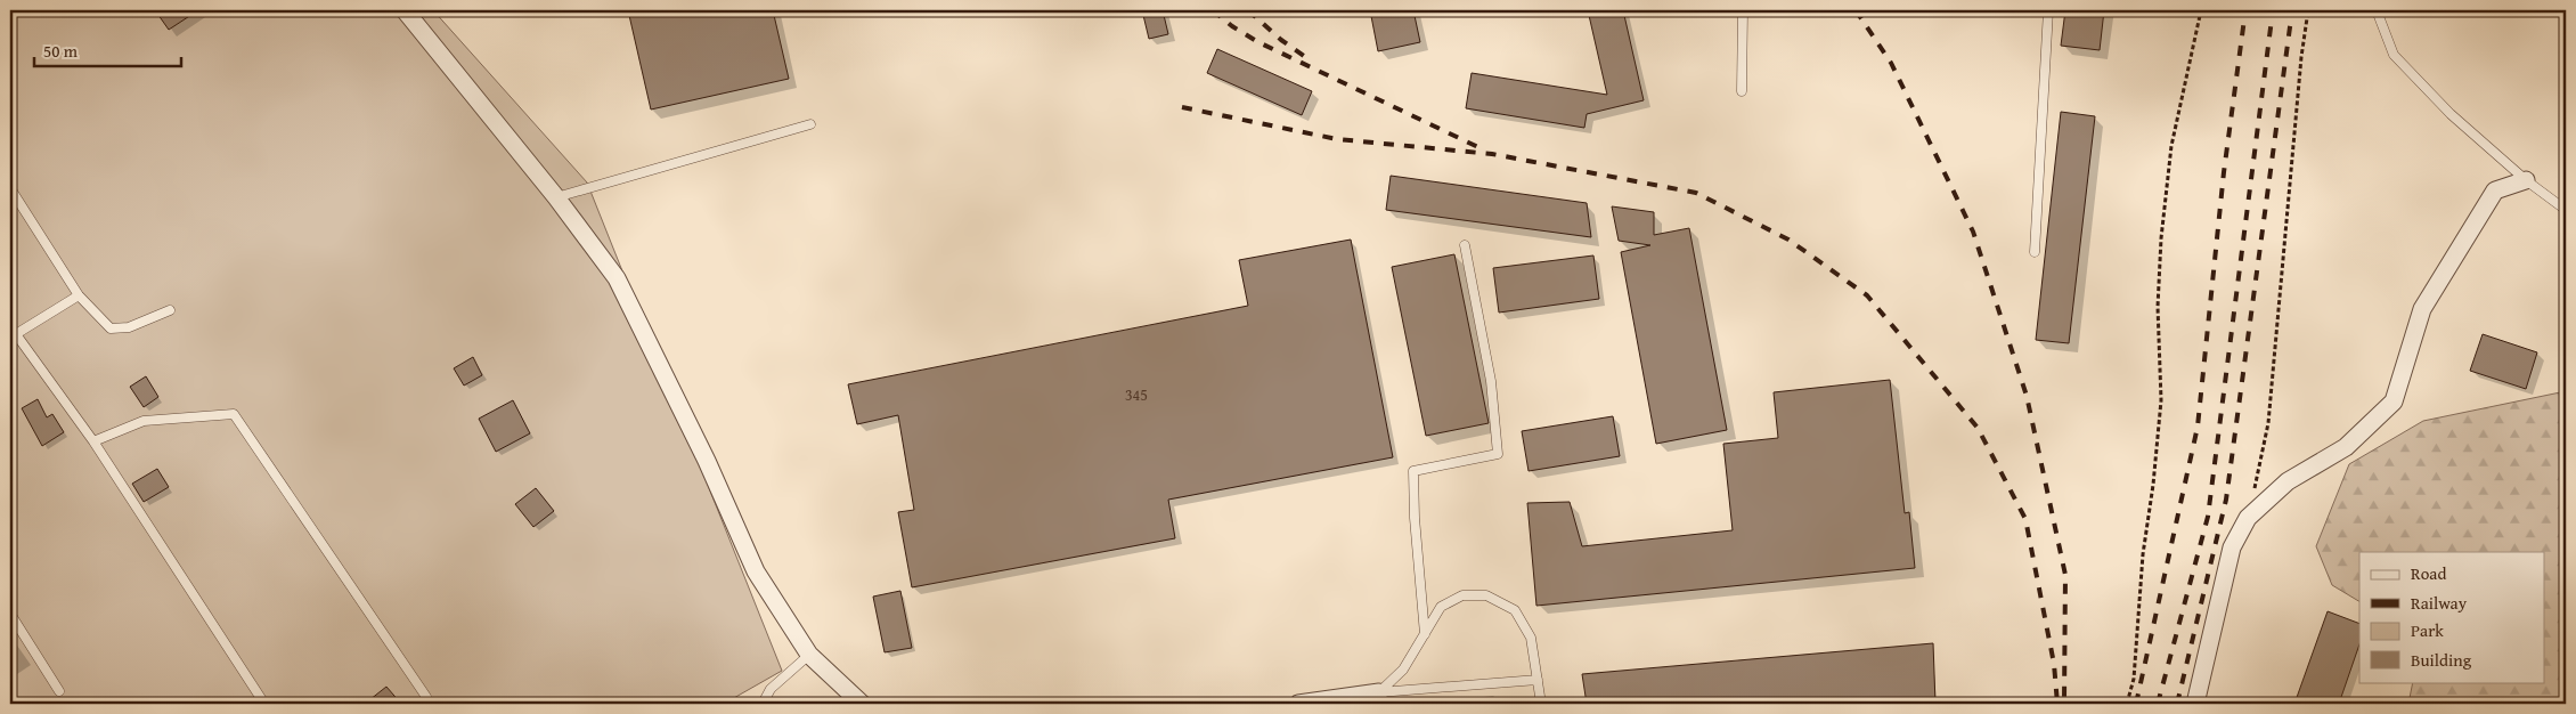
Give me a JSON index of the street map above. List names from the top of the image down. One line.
{"house_numbers":["345"],"legend":["Road","Railway","Park","Building"],"scale_bar":"50 m"}
